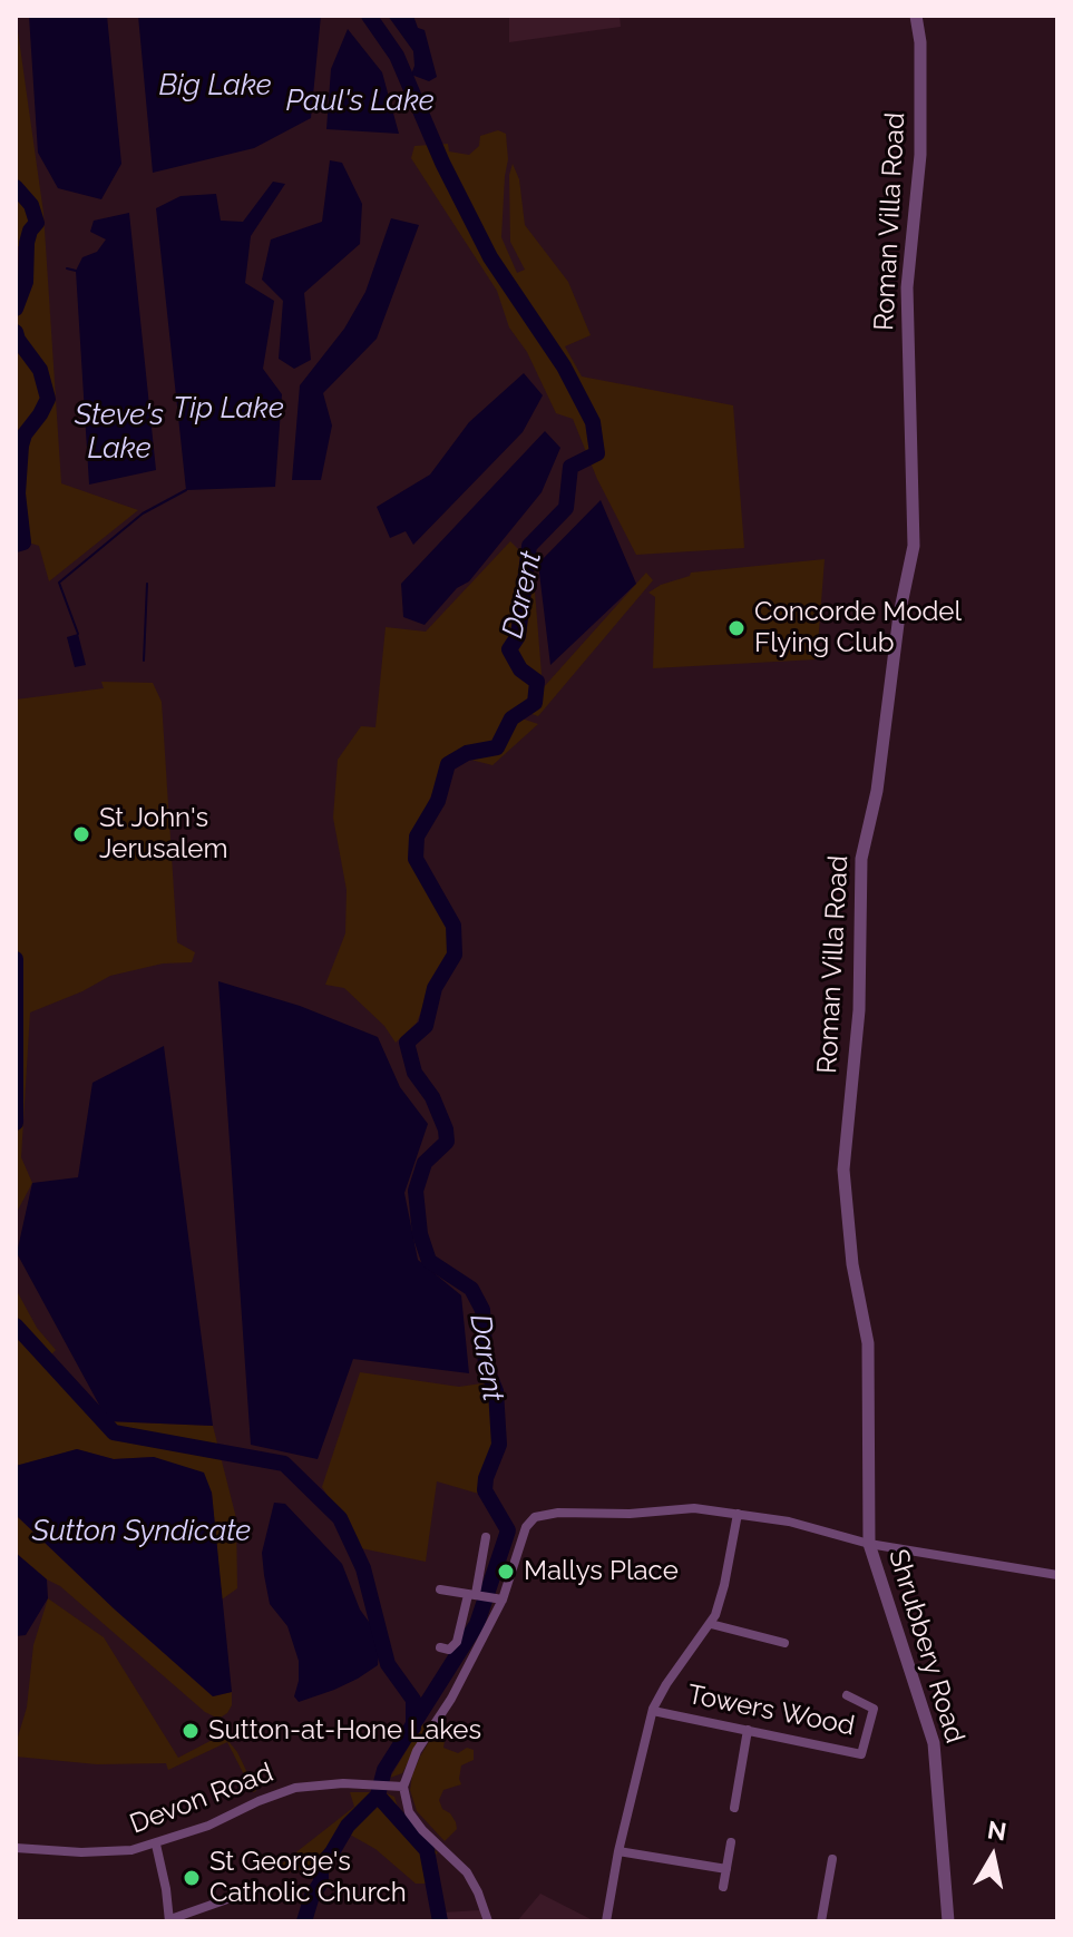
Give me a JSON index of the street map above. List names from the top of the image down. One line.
{"streets":{"street":["Roman Villa Road","Shrubbery Road","Towers Wood","Devon Road"]},"crossings":[["Roman Villa Road","Shrubbery Road"]],"water":["Big Lake","Paul's Lake","Tip Lake","Steve's Lake","Darent","Sutton Syndicate"],"places":["Concorde Model Flying Club","St John's Jerusalem","Mallys Place","Sutton-at-Hone Lakes","St George's Catholic Church"],"north":"top"}
